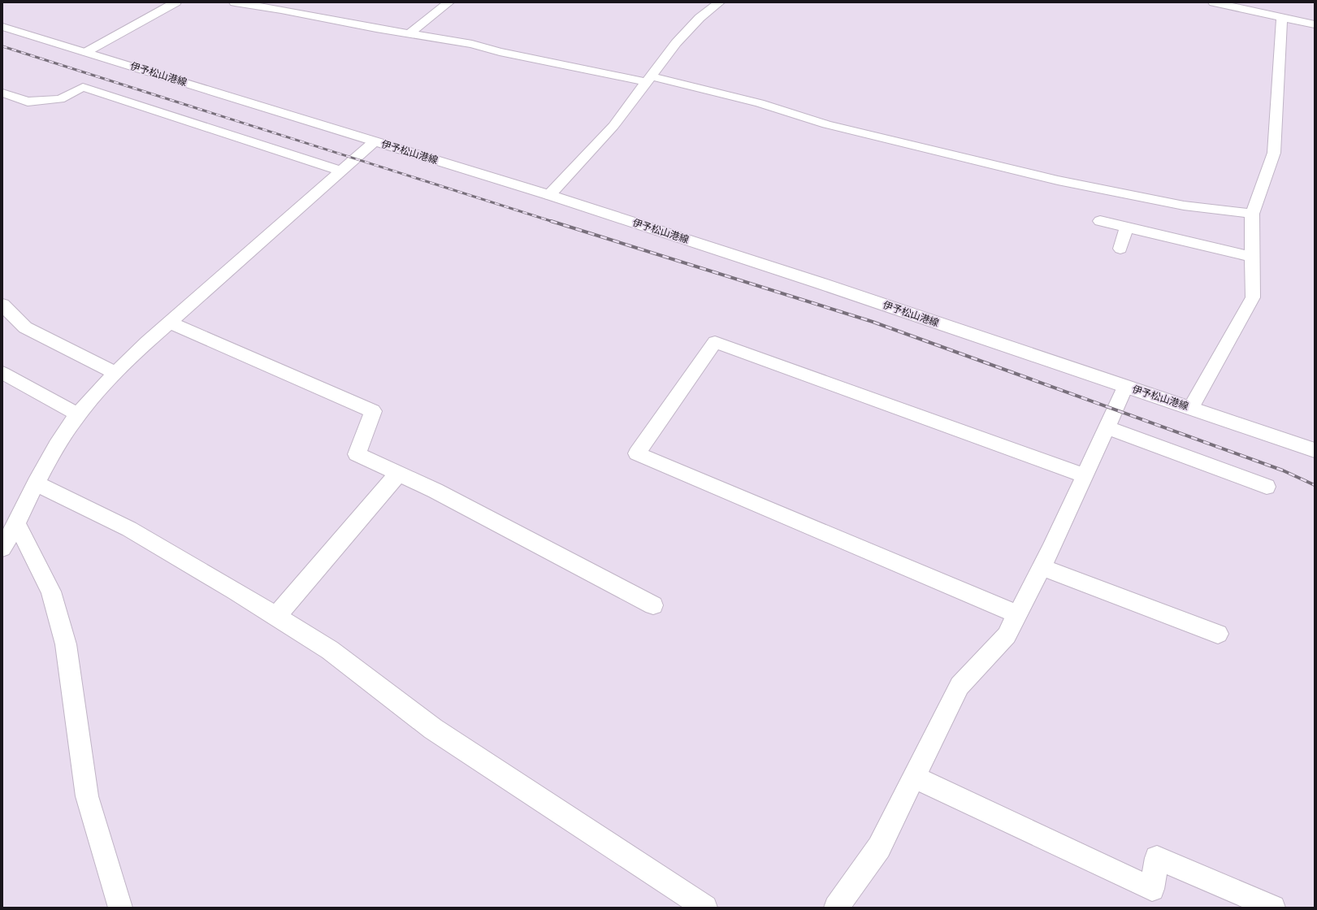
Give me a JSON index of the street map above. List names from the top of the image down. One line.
{"streets":{"street":["伊予松山港線"]}}
